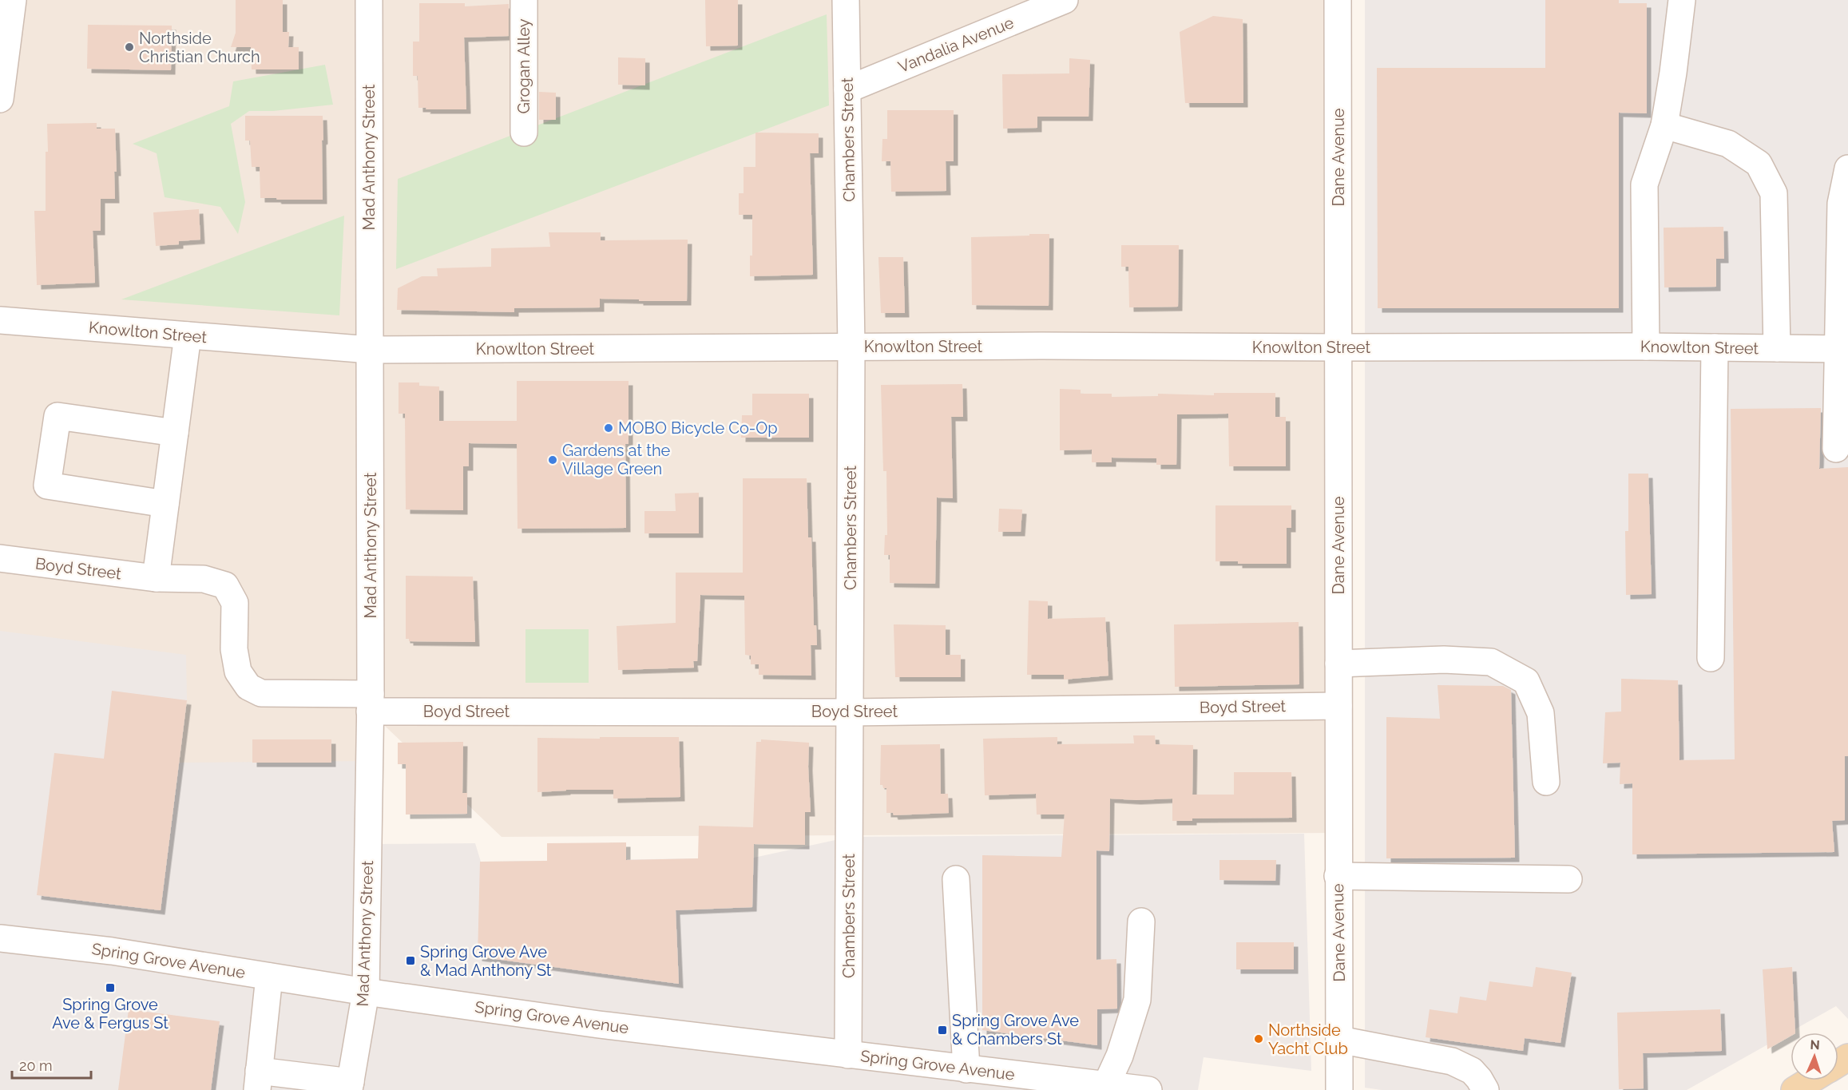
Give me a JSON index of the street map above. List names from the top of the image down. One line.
{"streets":{"street":["Vandalia Avenue","Grogan Alley","Chambers Street","Mad Anthony Street","Dane Avenue","Knowlton Street","Boyd Street","Spring Grove Avenue"]},"crossings":[["Vandalia Avenue","Chambers Street"],["Chambers Street","Knowlton Street"],["Chambers Street","Boyd Street"],["Chambers Street","Spring Grove Avenue"],["Mad Anthony Street","Knowlton Street"],["Mad Anthony Street","Boyd Street"],["Mad Anthony Street","Spring Grove Avenue"],["Dane Avenue","Knowlton Street"],["Dane Avenue","Boyd Street"]],"places":{"other":["Northside Christian Church","MOBO Bicycle Co-Op","Gardens at the Village Green","Northside Yacht Club"],"transit":["Spring Grove Ave & Mad Anthony St","Spring Grove Ave & Fergus St","Spring Grove Ave & Chambers St"]},"scale_bar":"20 m","north":"top"}
